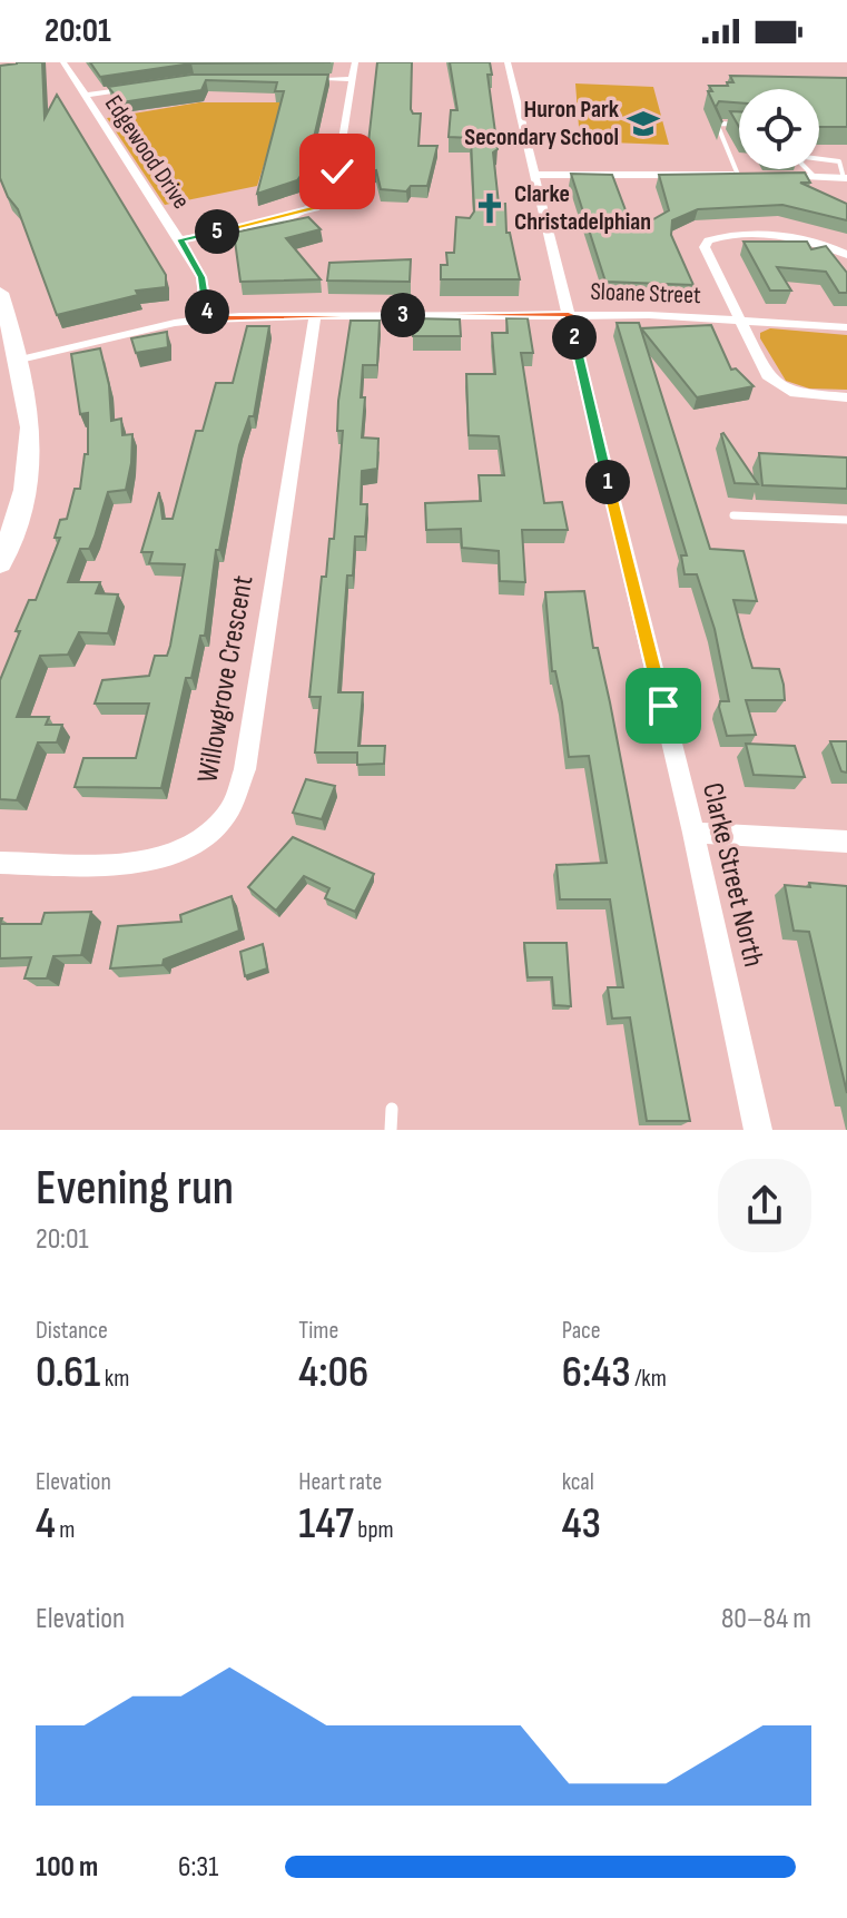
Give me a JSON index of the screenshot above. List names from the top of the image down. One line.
{"streets":{"street":["Edgewood Drive","Sloane Street","Willowgrove Crescent","Clarke Street North"]},"crossings":[["Edgewood Drive","Sloane Street"],["Sloane Street","Willowgrove Crescent"],["Sloane Street","Clarke Street North"]],"places":{"school or university":["Huron Park Secondary School"],"church":["Clarke Christadelphian"]},"page":{"status":"20:01","pins":["5","4","3","2","1"],"heading":["Evening run","20:01"],"stats":[["Distance","0.61 km"],["Time","4:06"],["Pace","6:43 /km"],["Elevation","4 m"],["Heart rate","147 bpm"],["kcal","43"]],"chart":["Elevation","80–84 m"],"list":[{"name":"100 m","note":"6:31"}]}}
